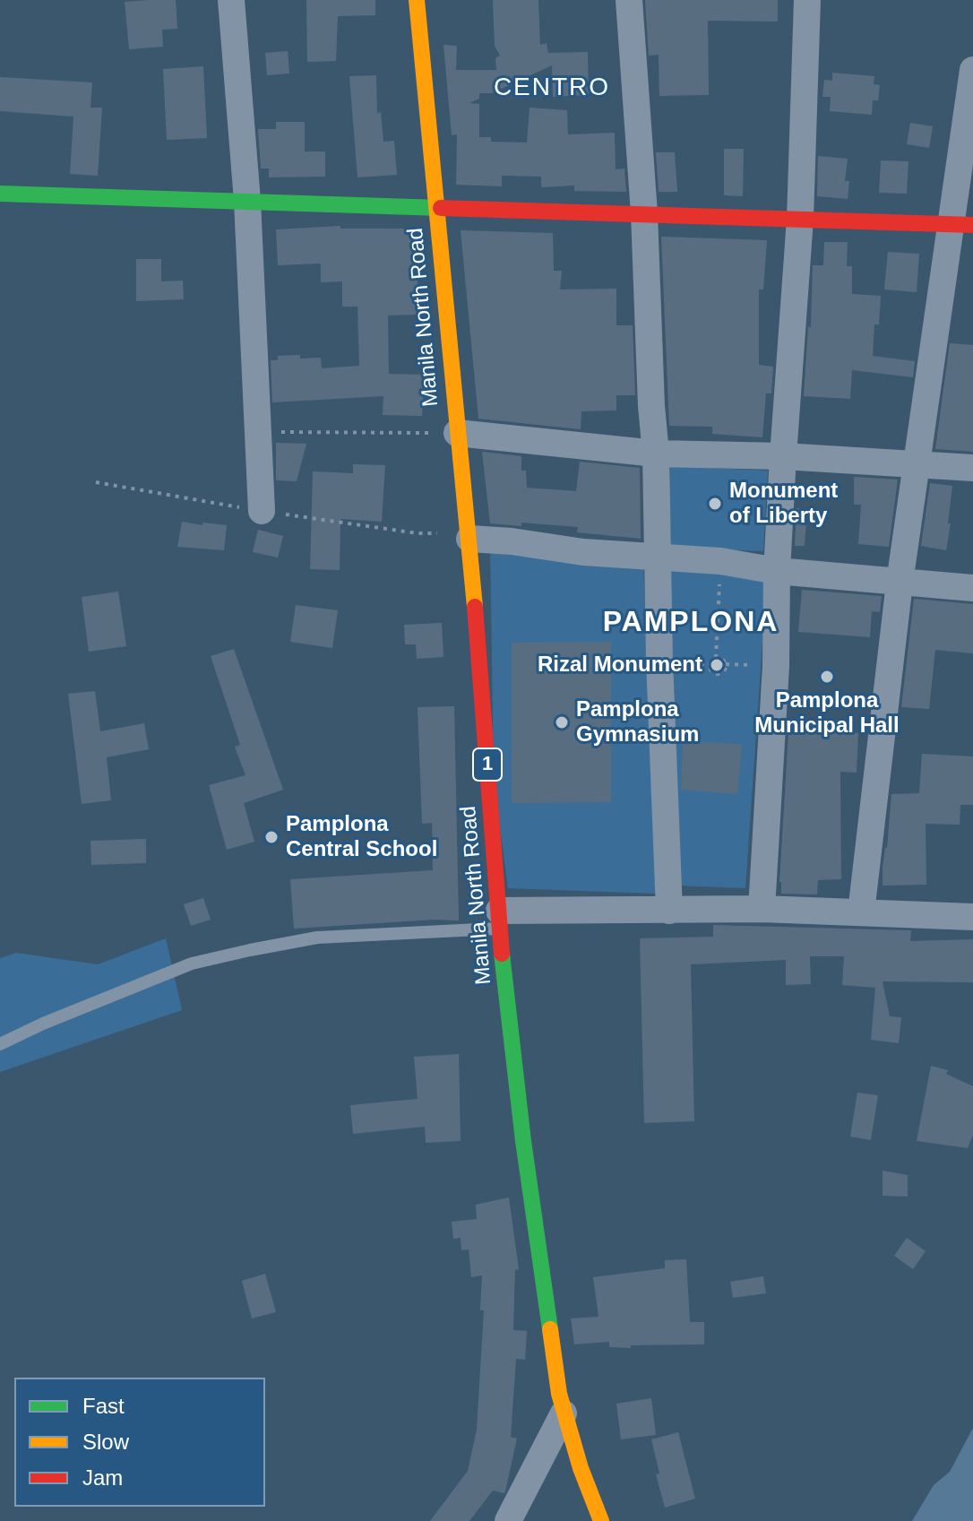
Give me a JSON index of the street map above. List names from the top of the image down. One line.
{"streets":{"main road":["Manila North Road","1"]},"districts":["CENTRO","PAMPLONA"],"places":["Monument of Liberty","Rizal Monument","Pamplona Municipal Hall","Pamplona Gymnasium","Pamplona Central School"],"legend":["Fast","Slow","Jam"]}
